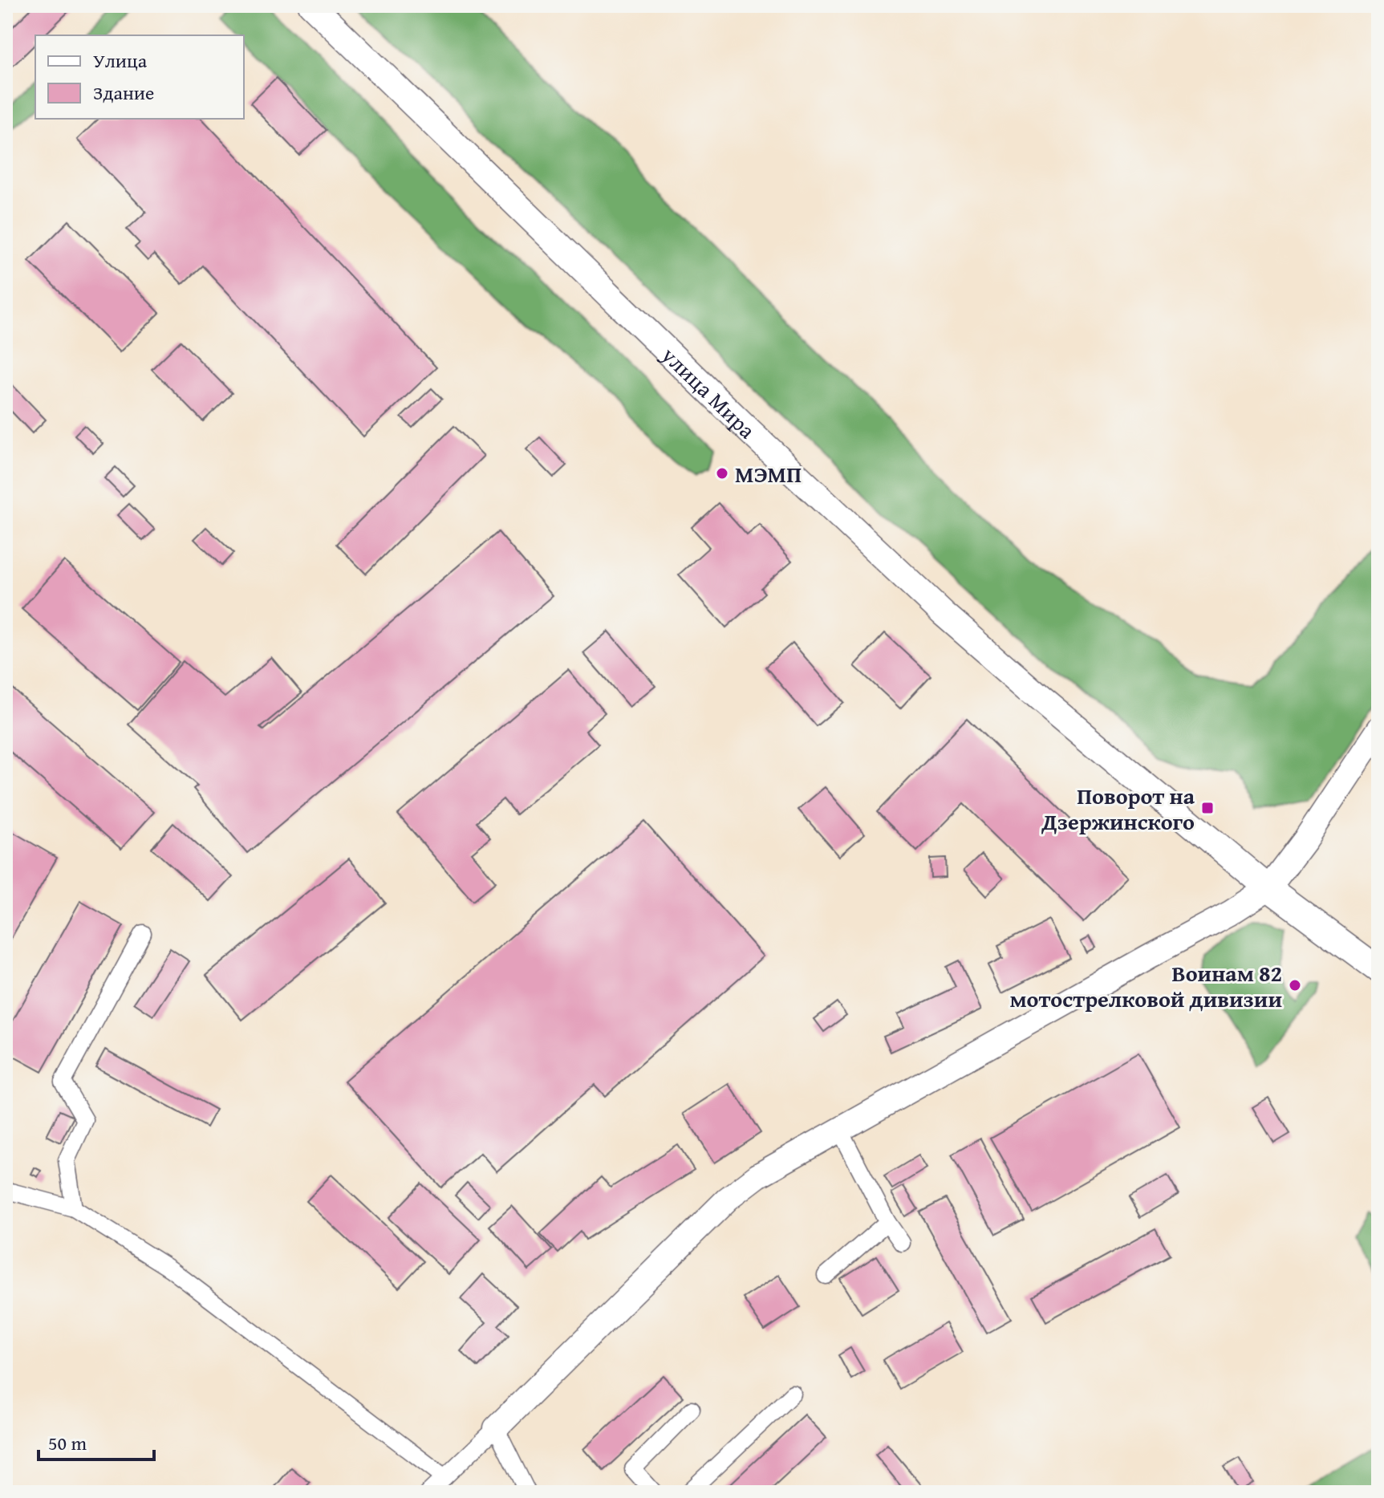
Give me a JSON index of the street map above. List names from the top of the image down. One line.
{"streets":{"main road":["улица Мира"]},"places":{"other":["МЭМП","Воинам 82 мотострелковой дивизии"],"transit":["Поворот на Дзержинского"]},"legend":["Улица","Здание"],"scale_bar":"50 m"}
